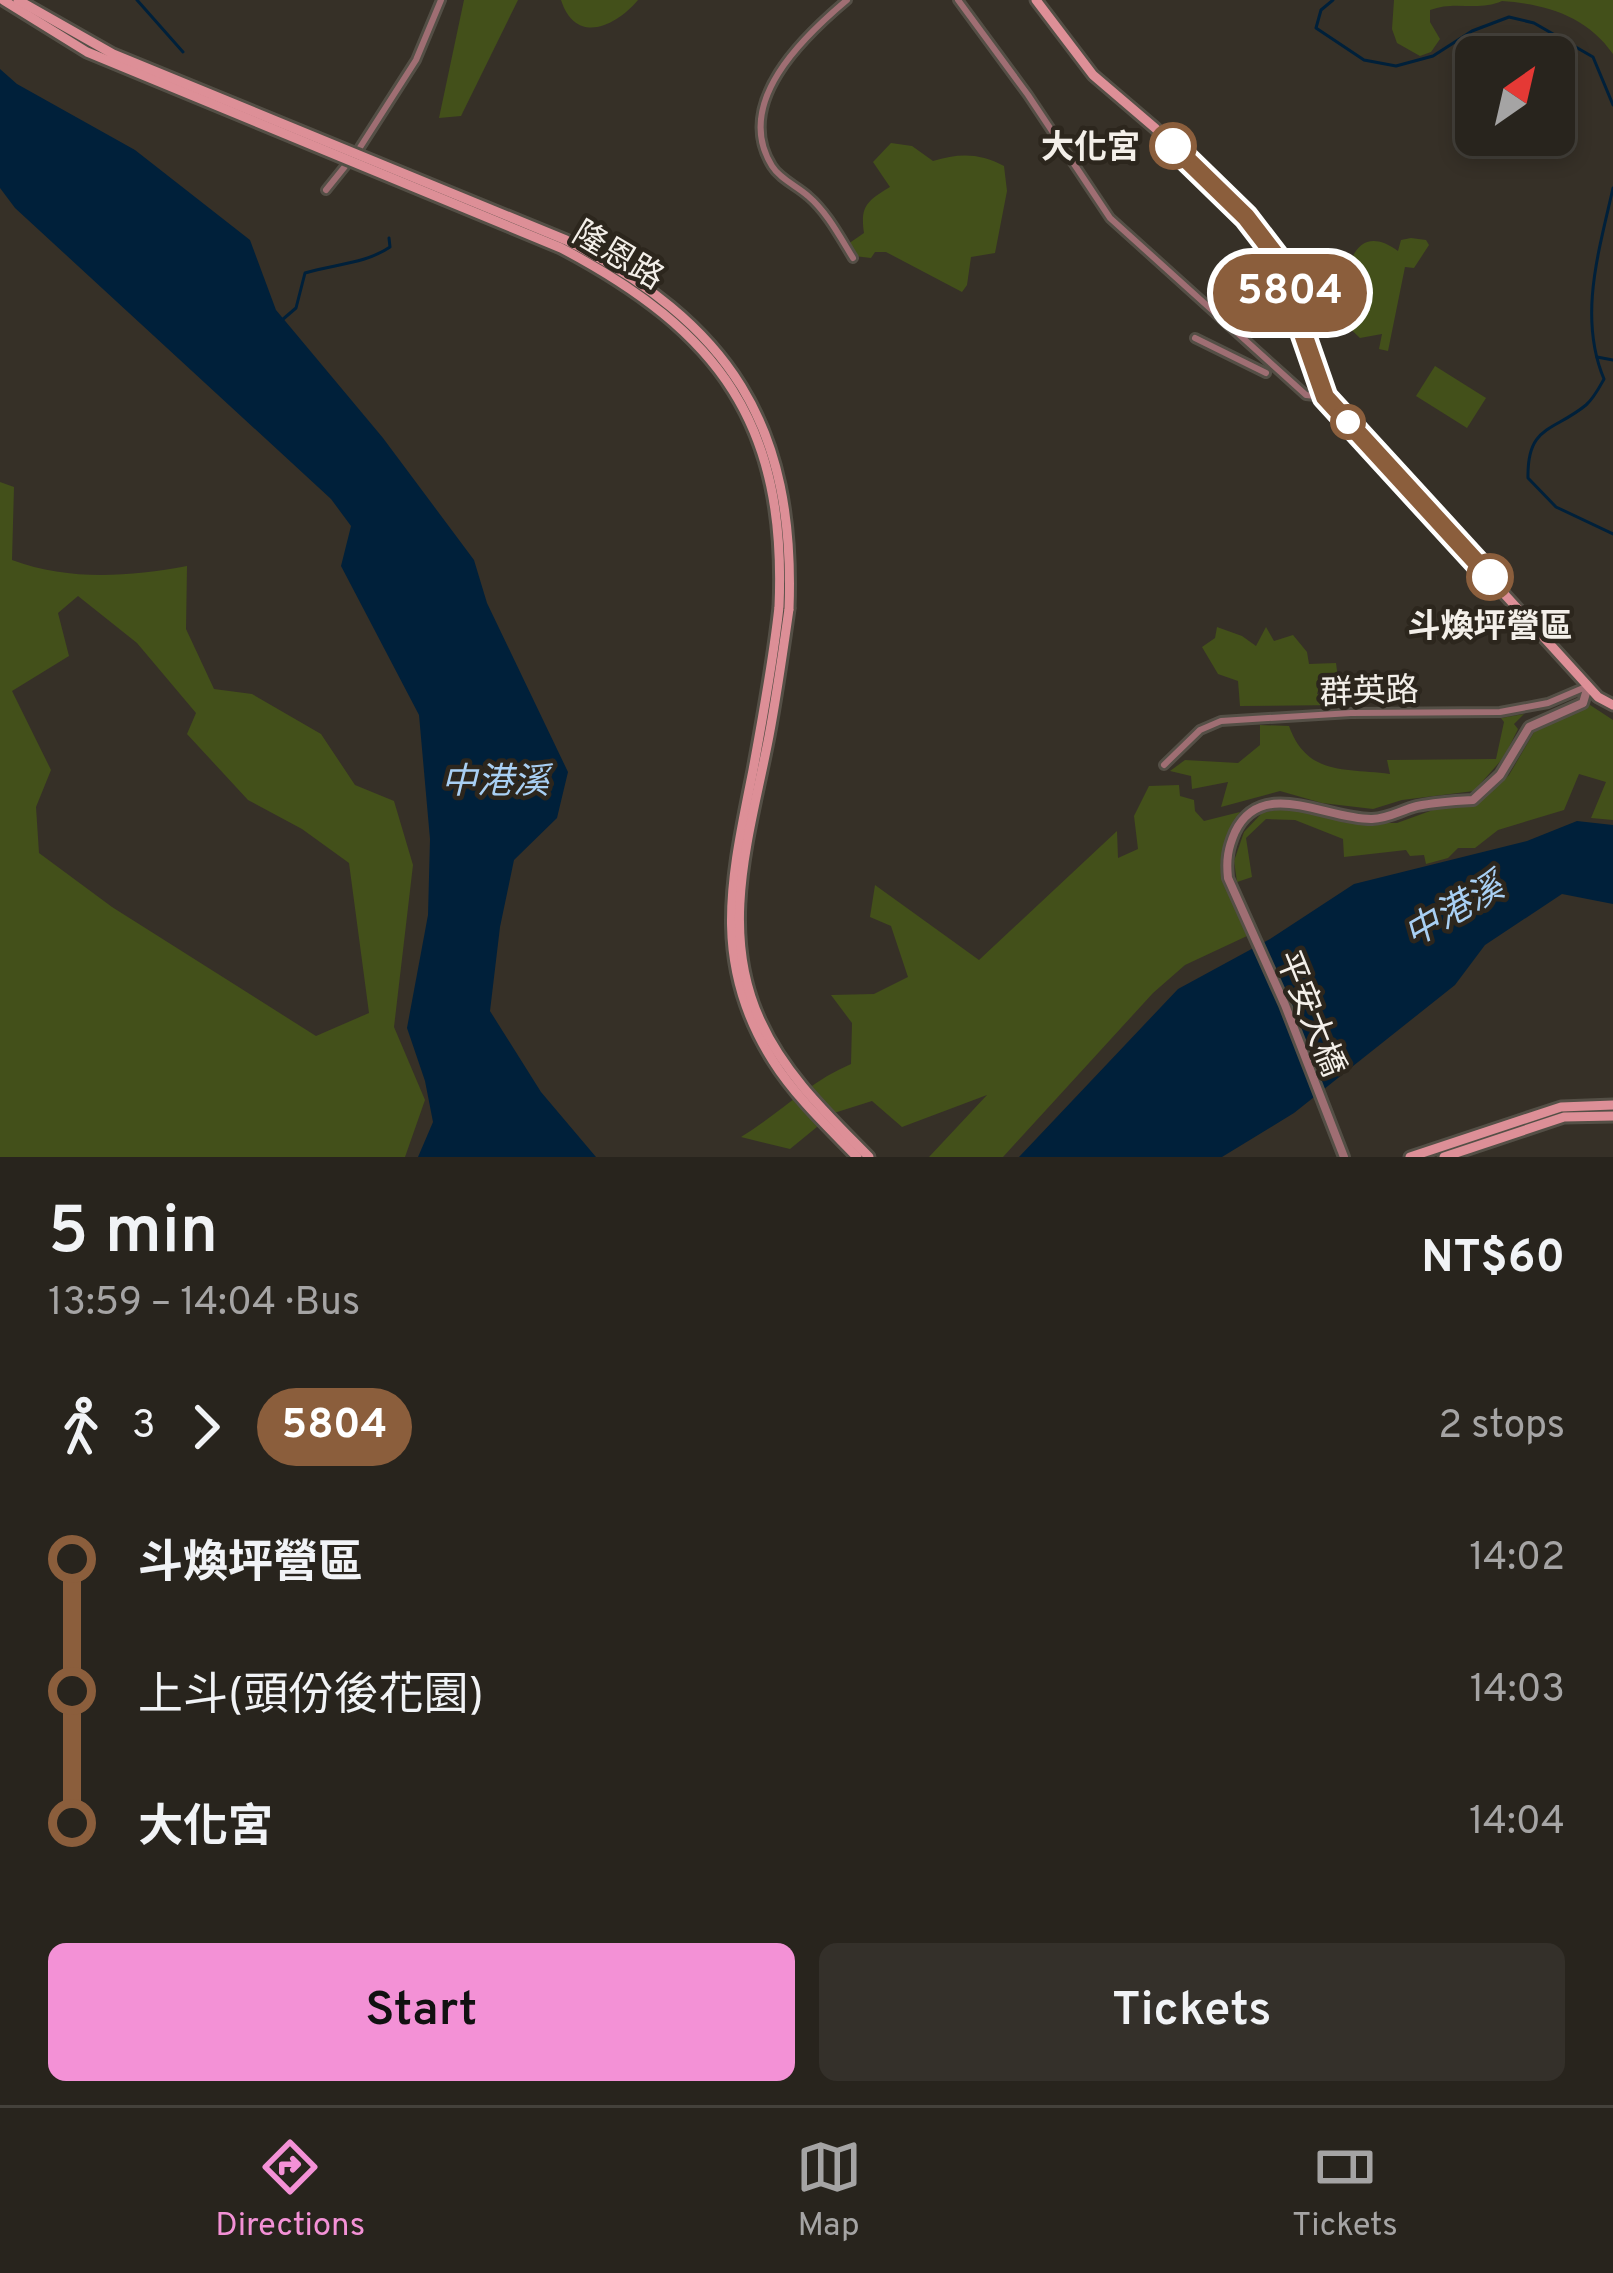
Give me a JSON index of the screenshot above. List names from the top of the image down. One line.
{"streets":{"main road":["隆恩路"],"street":["群英路","平安大橋"]},"crossings":[["群英路","平安大橋"]],"water":["中港溪"],"places":["大化宮","斗煥坪營區"],"lines":["bus line 5804"],"north":"top right","page":{"on_map":"5804","heading":["5 min","13:59 – 14:04 · Bus","NT$60"],"legs":["3","5804","2 stops"],"list":[{"name":"斗煥坪營區","value":"14:02"},{"name":"上斗(頭份後花園)","value":"14:03"},{"name":"大化宮","value":"14:04"}],"buttons":["Start","Tickets"],"tabs":["Directions","Map","Tickets"]}}
